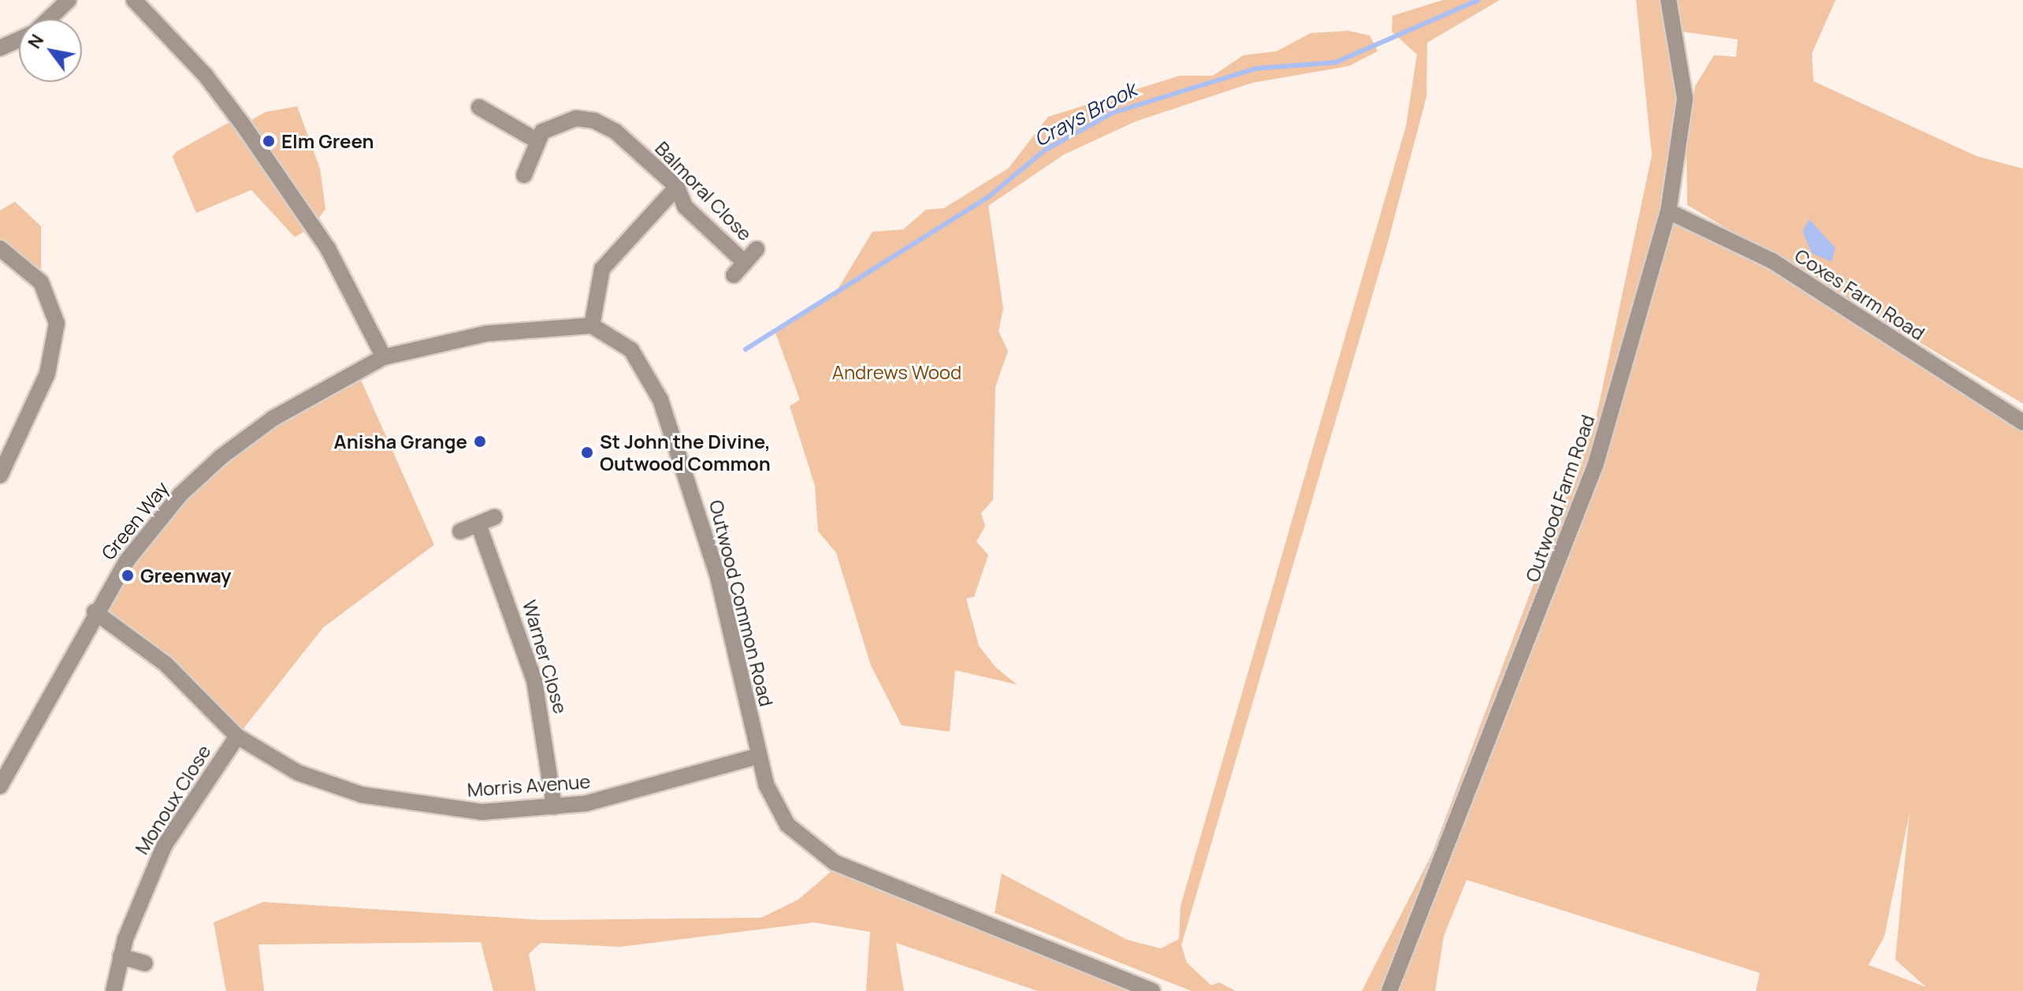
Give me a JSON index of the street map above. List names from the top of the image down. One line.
{"streets":{"street":["Balmoral Close","Coxes Farm Road","Outwood Farm Road","Green Way","Outwood Common Road","Warner Close","Morris Avenue","Monoux Close"]},"crossings":[["Coxes Farm Road","Outwood Farm Road"],["Green Way","Morris Avenue"],["Outwood Common Road","Morris Avenue"],["Warner Close","Morris Avenue"],["Morris Avenue","Monoux Close"]],"water":["Crays Brook"],"parks":["Andrews Wood"],"places":["Elm Green","Anisha Grange","St John the Divine, Outwood Common","Greenway"],"north":"top left"}
